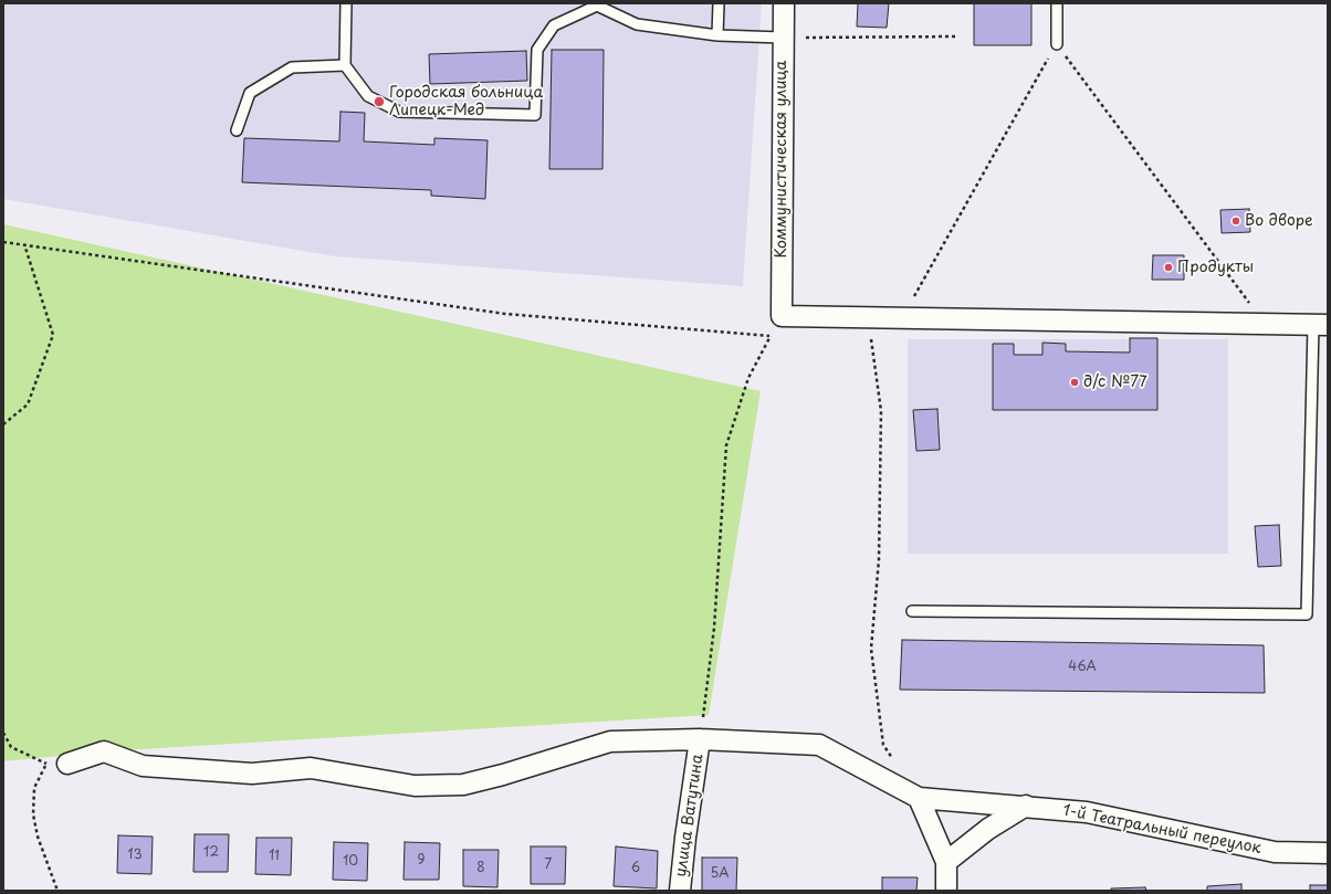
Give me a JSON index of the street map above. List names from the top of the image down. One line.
{"streets":{"street":["Коммунистическая улица","улица Ватутина","1-й Театральный переулок"]},"crossings":[["улица Ватутина","1-й Театральный переулок"]],"places":["Городская больница Липецк-Мед","Во дворе","Продукты","д/с №77"],"house_numbers":["46А","12","13","11","9","10","7","8","6","5А"]}
